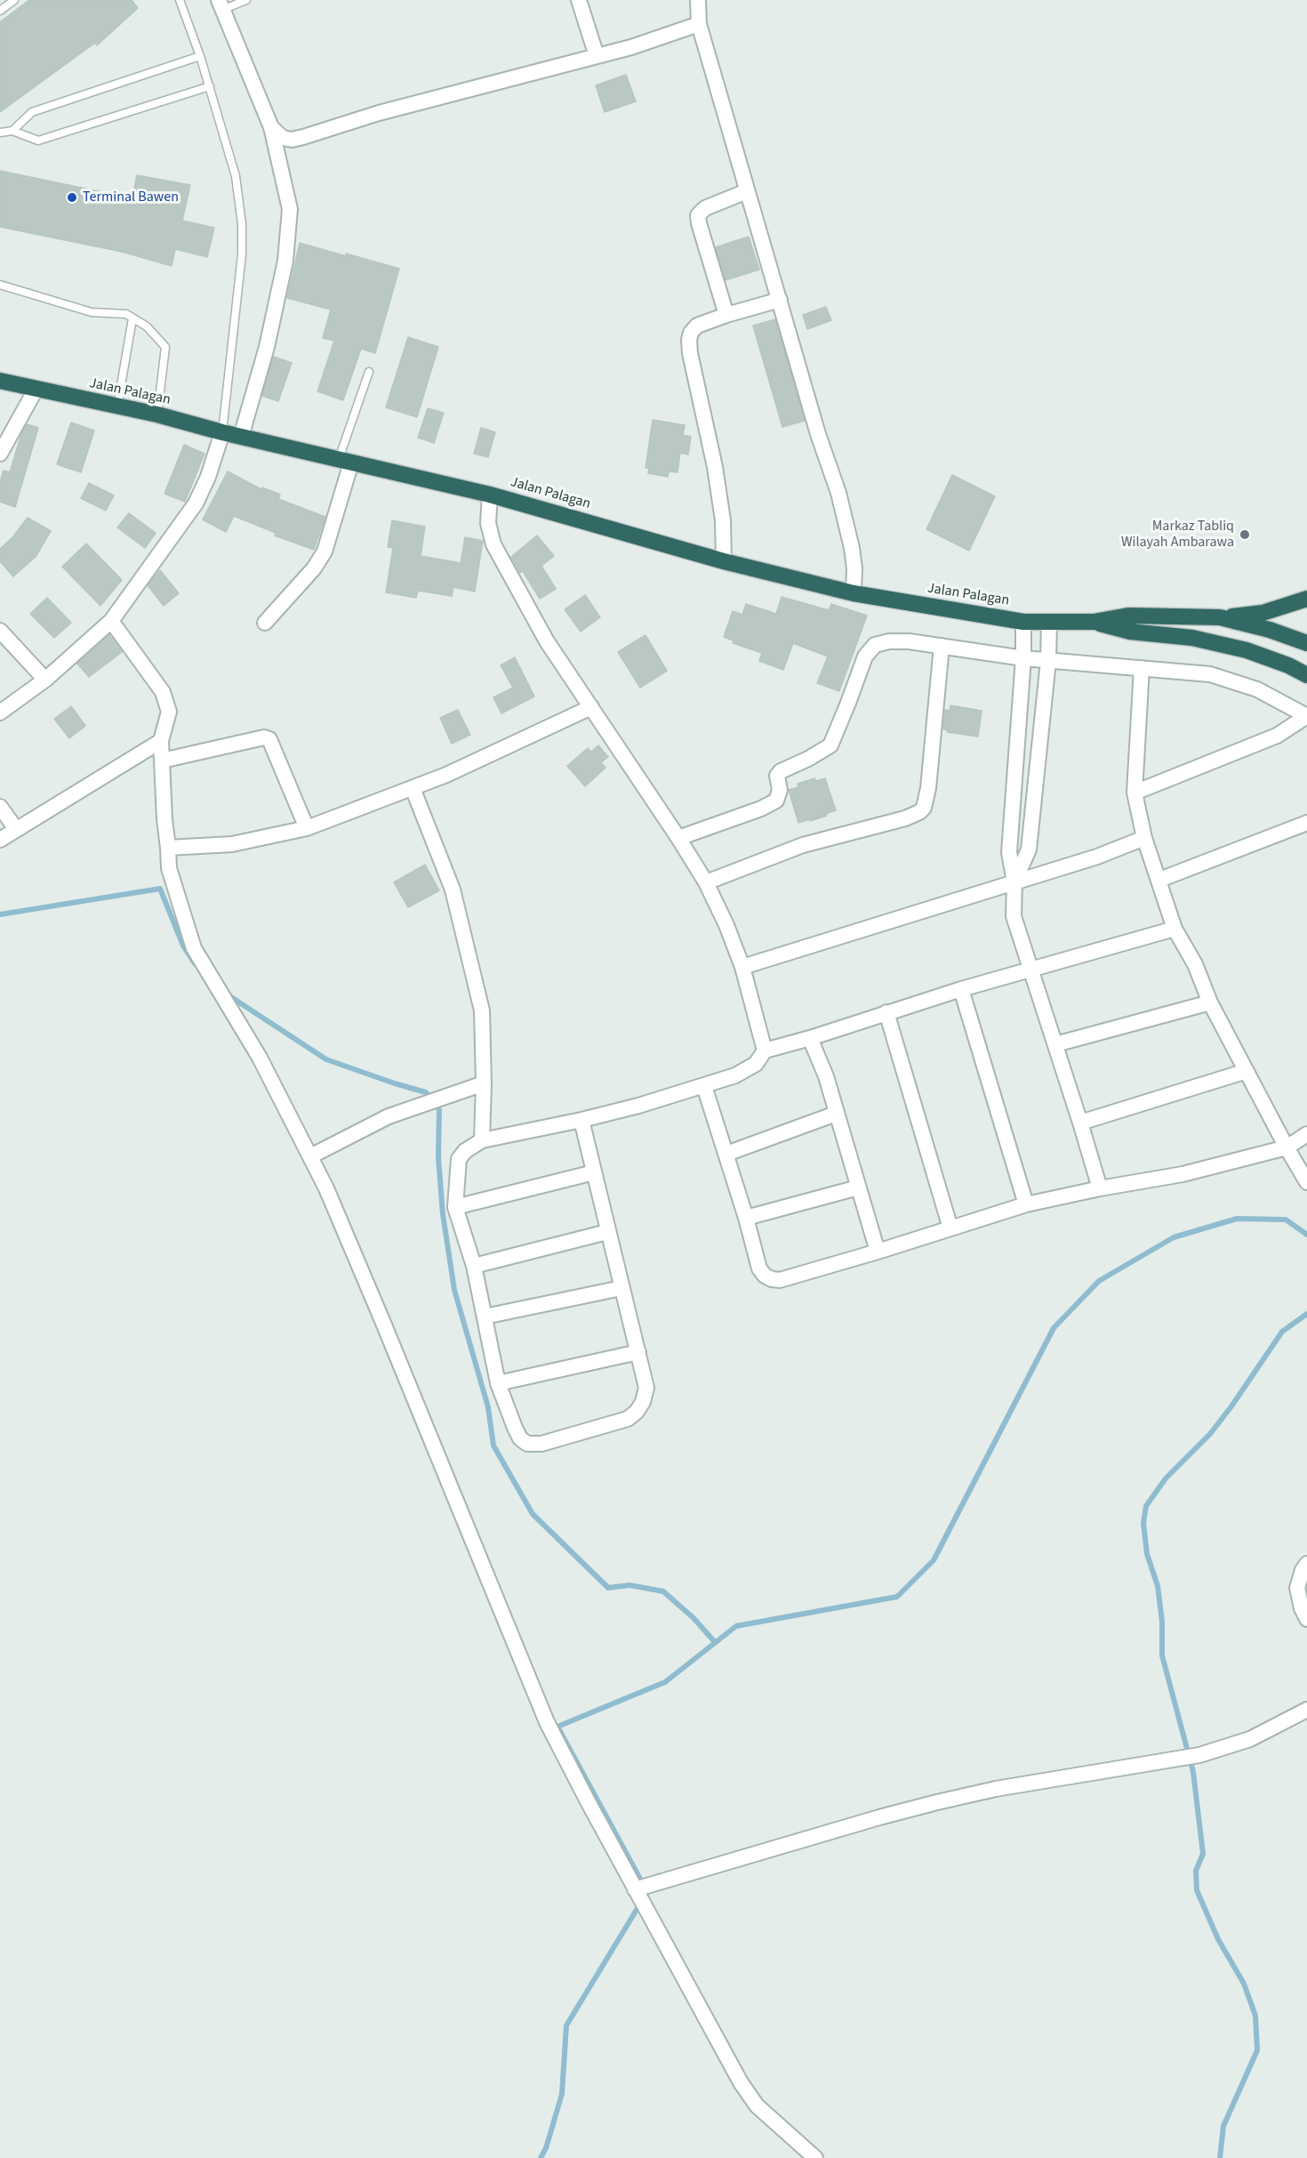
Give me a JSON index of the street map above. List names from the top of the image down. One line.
{"streets":{"highway":["Jalan Palagan"]},"places":["Terminal Bawen","Markaz Tabliq Wilayah Ambarawa"]}
